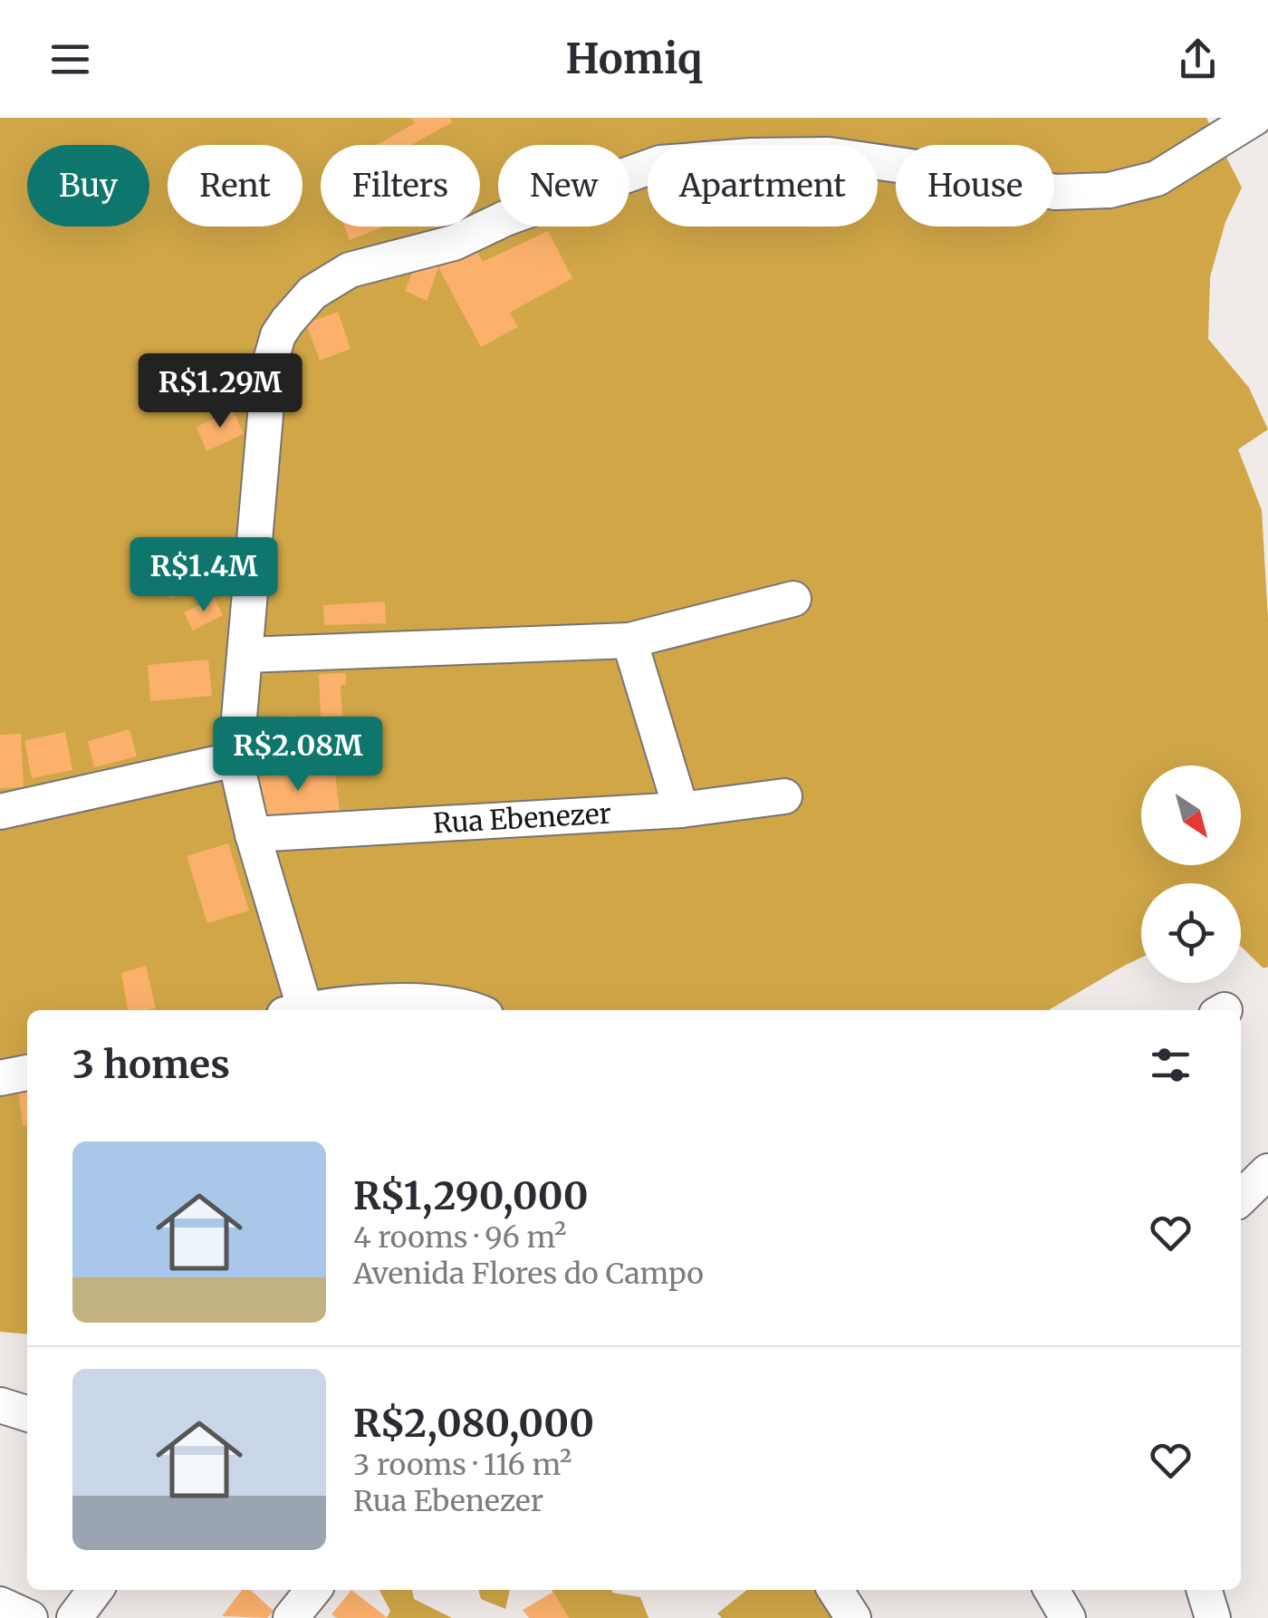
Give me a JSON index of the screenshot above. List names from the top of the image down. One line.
{"streets":{"street":["Rua Ebenezer"]},"north":"bottom right","page":{"header":"Homiq","chip":["Buy","Rent","Filters","New","Apartment","House"],"price":["R$1.29M","R$1.4M","R$2.08M"],"heading":"3 homes","list":[{"name":"R$1,290,000","note":"4 rooms · 96 m² · Avenida Flores do Campo"},{"name":"R$2,080,000","note":"3 rooms · 116 m² · Rua Ebenezer"}]}}
